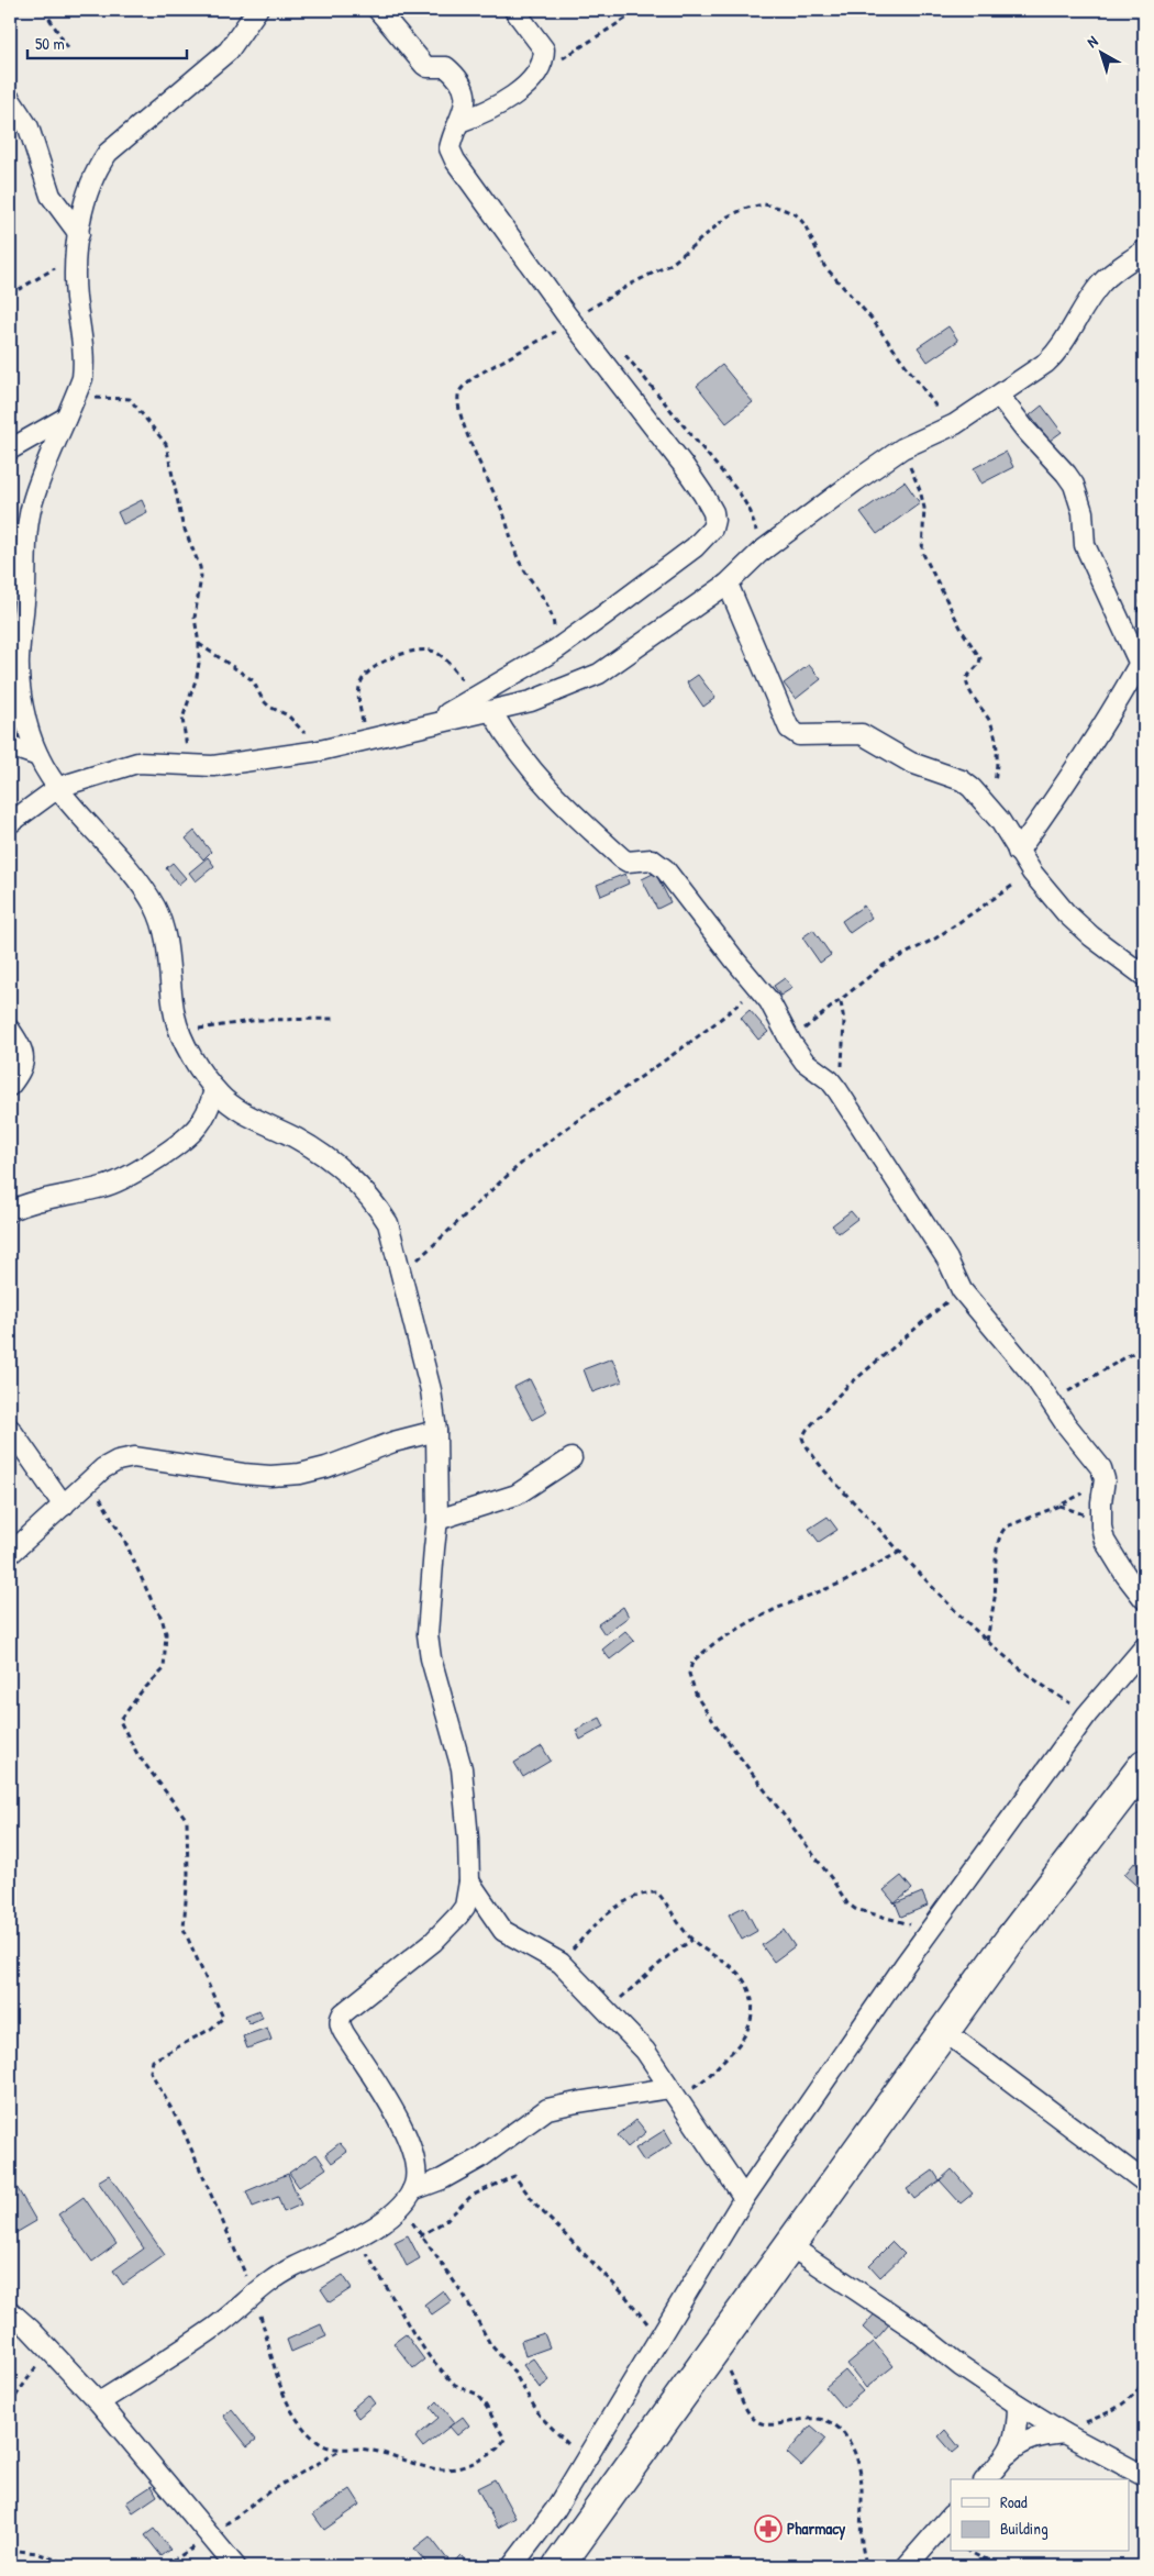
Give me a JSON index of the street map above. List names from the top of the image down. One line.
{"places":{"pharmacy":["Pharmacy"]},"legend":["Road","Building"],"scale_bar":"50 m","north":"top left"}
